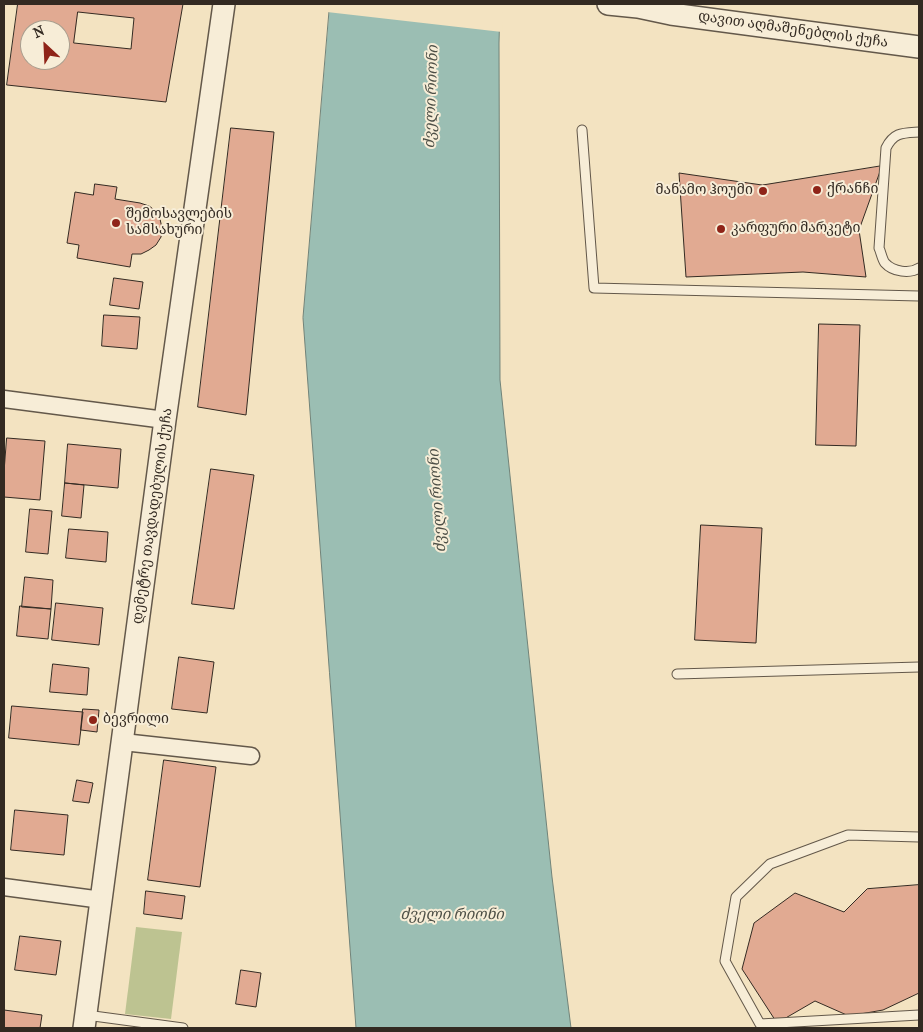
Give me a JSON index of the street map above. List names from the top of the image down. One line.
{"streets":{"street":["დავით აღმაშენებლის ქუჩა","დემეტრე თავდადებულის ქუჩა"]},"water":["ძველი რიონი"],"places":["ქრანჩი","მანამო ჰოუმი","შემოსავლების სამსახური","კარფური მარკეტი","ბევრილი"],"north":"top left"}
